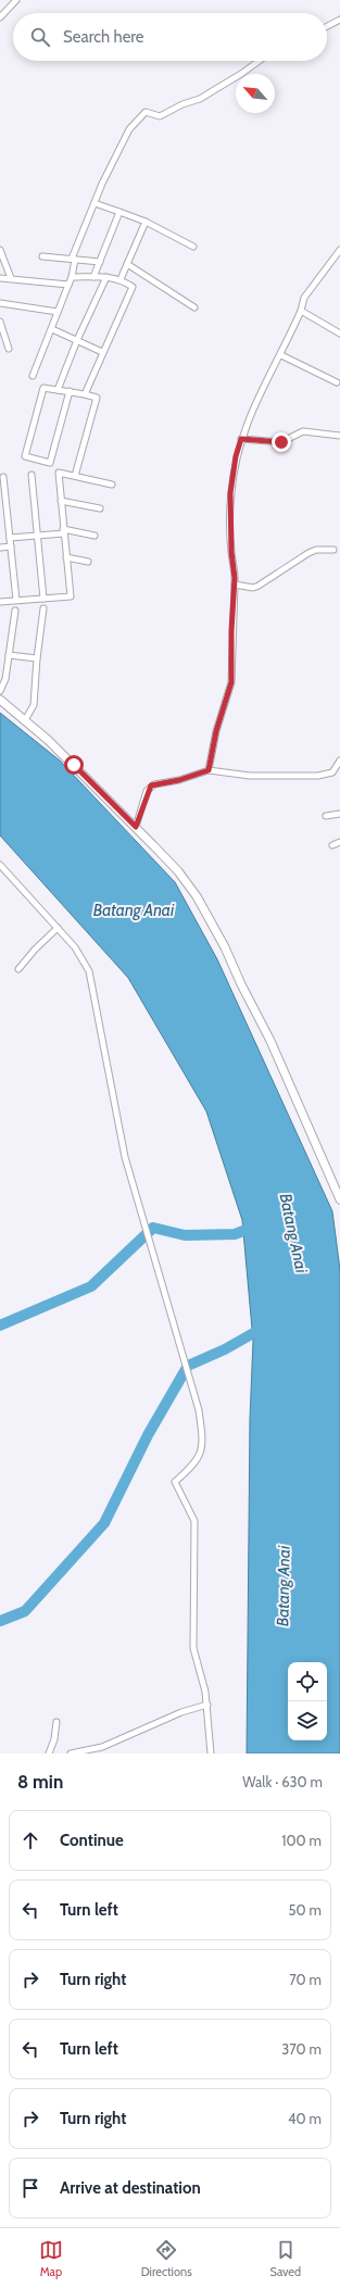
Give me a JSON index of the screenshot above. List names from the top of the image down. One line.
{"water":["Batang Anai"],"north":"top left","page":{"search":"Search here","heading":["8 min","Walk · 630 m"],"list":[["Continue","100 m"],["Turn left","50 m"],["Turn right","70 m"],["Turn left","370 m"],["Turn right","40 m"],"Arrive at destination"],"nav":["Map","Directions","Saved"]}}
